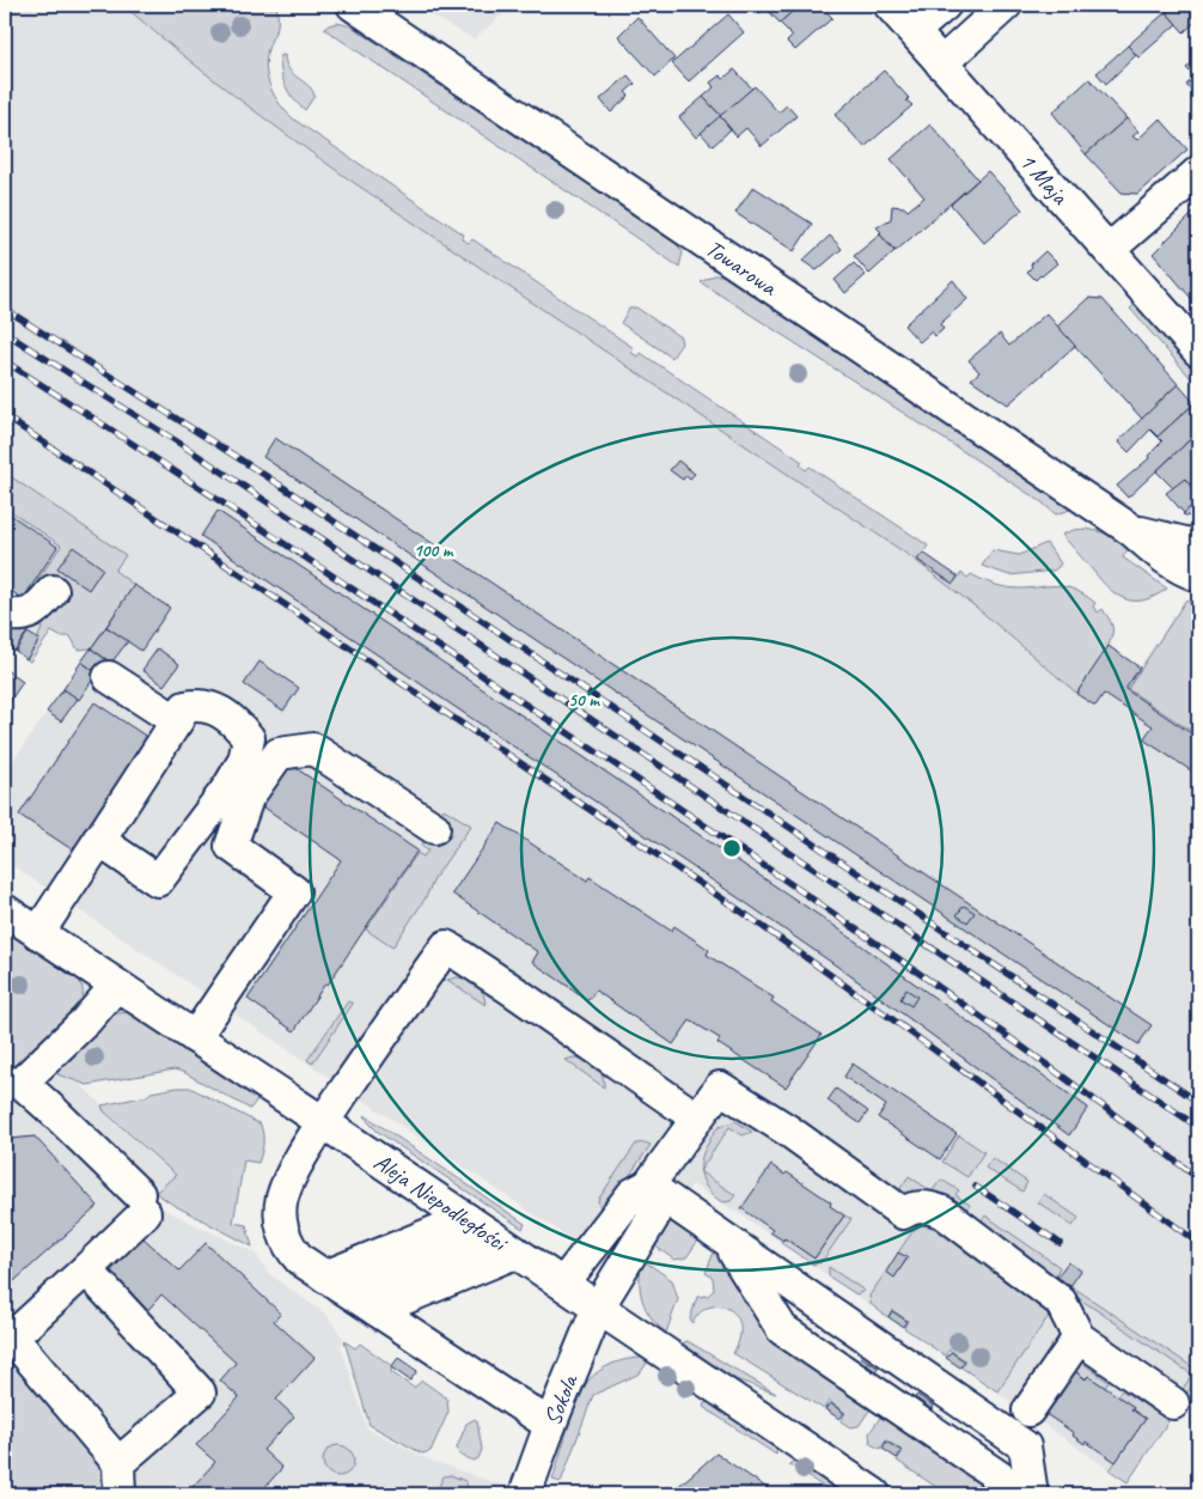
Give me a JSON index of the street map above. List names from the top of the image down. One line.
{"streets":{"street":["1 Maja","Towarowa","Aleja Niepodległości","Sokola"]},"crossings":[["Aleja Niepodległości","Sokola"]],"rings":["100 m","50 m"]}
